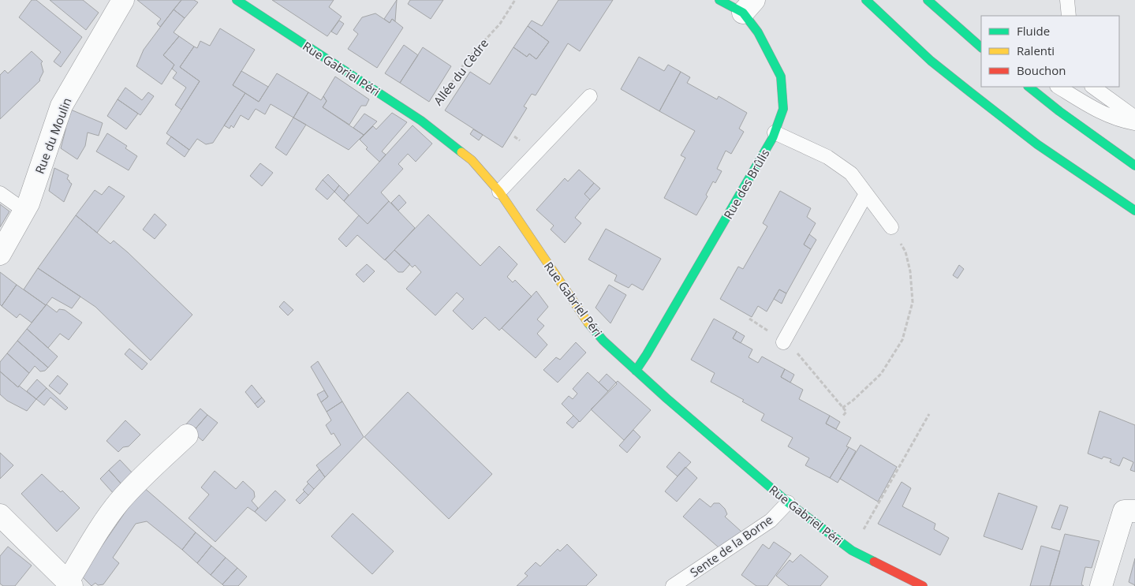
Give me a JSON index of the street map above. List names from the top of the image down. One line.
{"streets":{"street":["Rue Gabriel Péri","Rue du Moulin","Rue des Brûlis"],"lane":["Sente de la Borne"],"path":["Allée du Cèdre"]},"crossings":[["Rue Gabriel Péri","Allée du Cèdre"],["Rue Gabriel Péri","Rue des Brûlis"],["Rue Gabriel Péri","Sente de la Borne"]],"legend":["Fluide","Ralenti","Bouchon"]}
